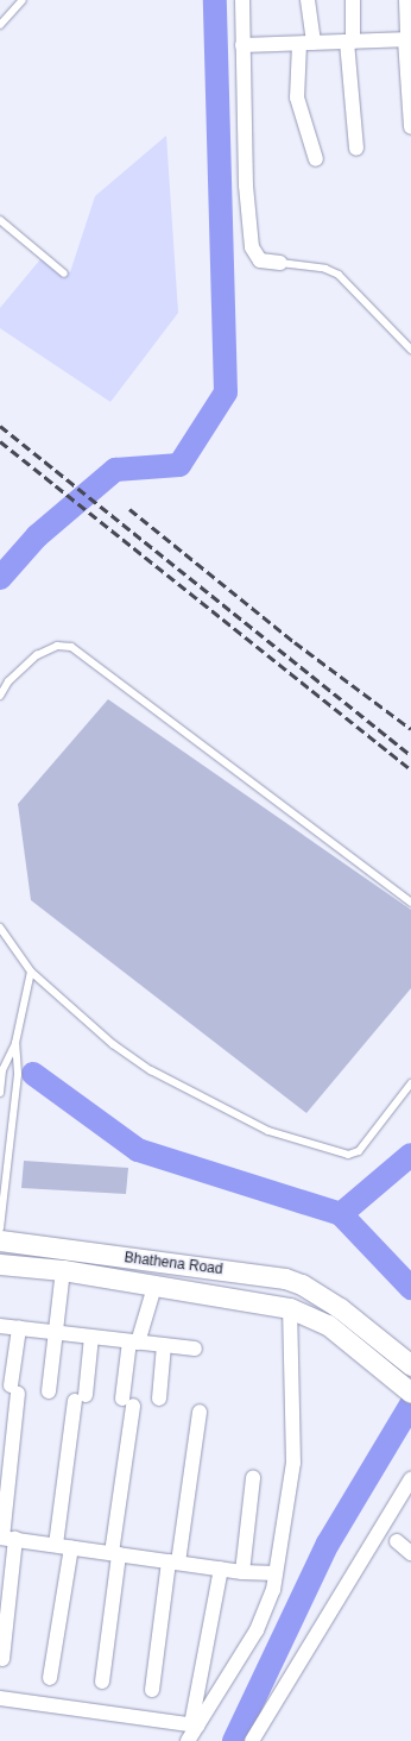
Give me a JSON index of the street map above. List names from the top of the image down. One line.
{"streets":{"street":["Bhathena Road"]}}
